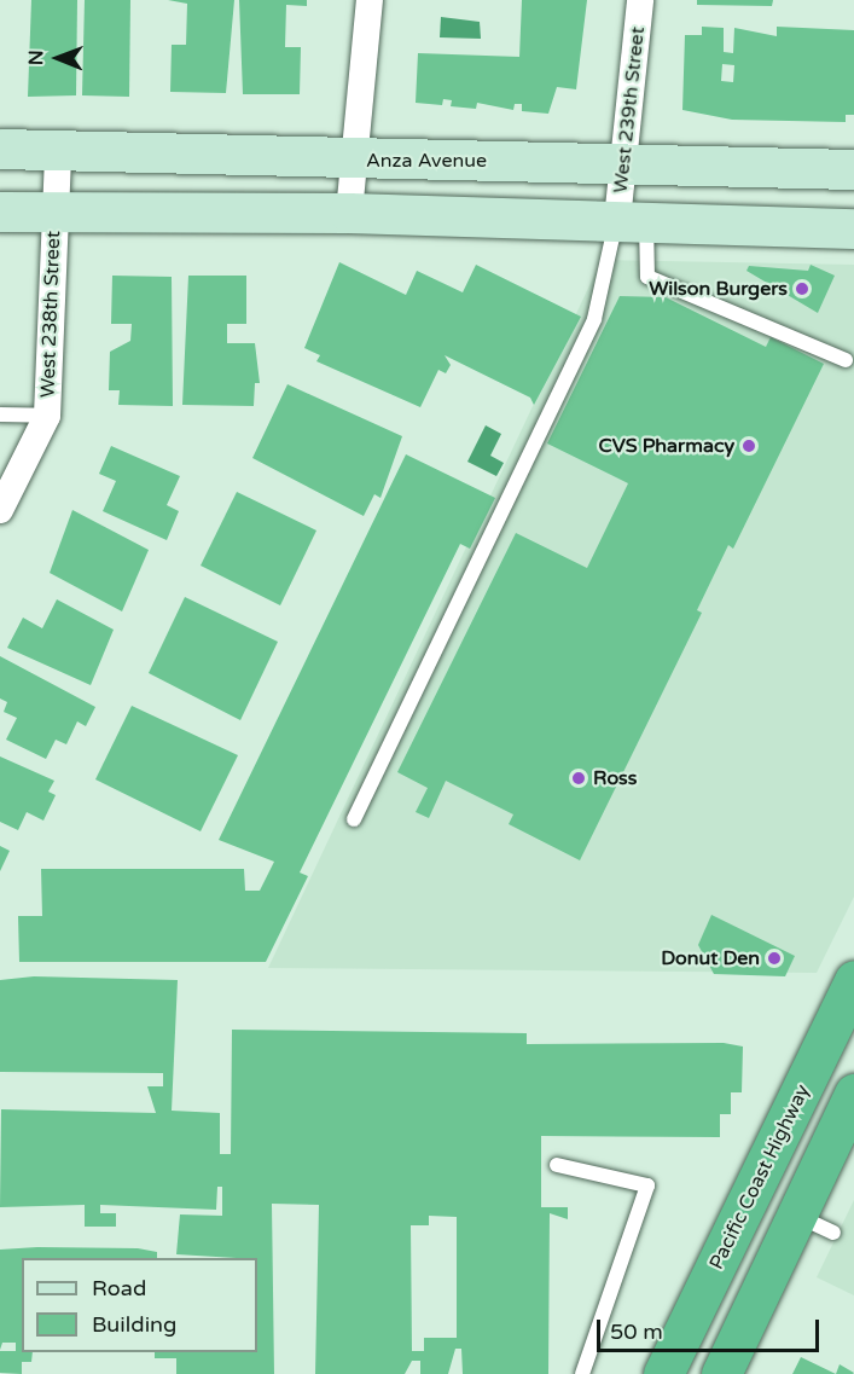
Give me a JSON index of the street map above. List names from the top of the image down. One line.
{"streets":{"highway":["Pacific Coast Highway"],"main road":["Anza Avenue"],"street":["West 239th Street","West 238th Street"]},"crossings":[["West 239th Street","Anza Avenue"],["Anza Avenue","West 238th Street"]],"places":["Wilson Burgers","CVS Pharmacy","Ross","Donut Den"],"legend":["Road","Building"],"scale_bar":"50 m","north":"left"}
